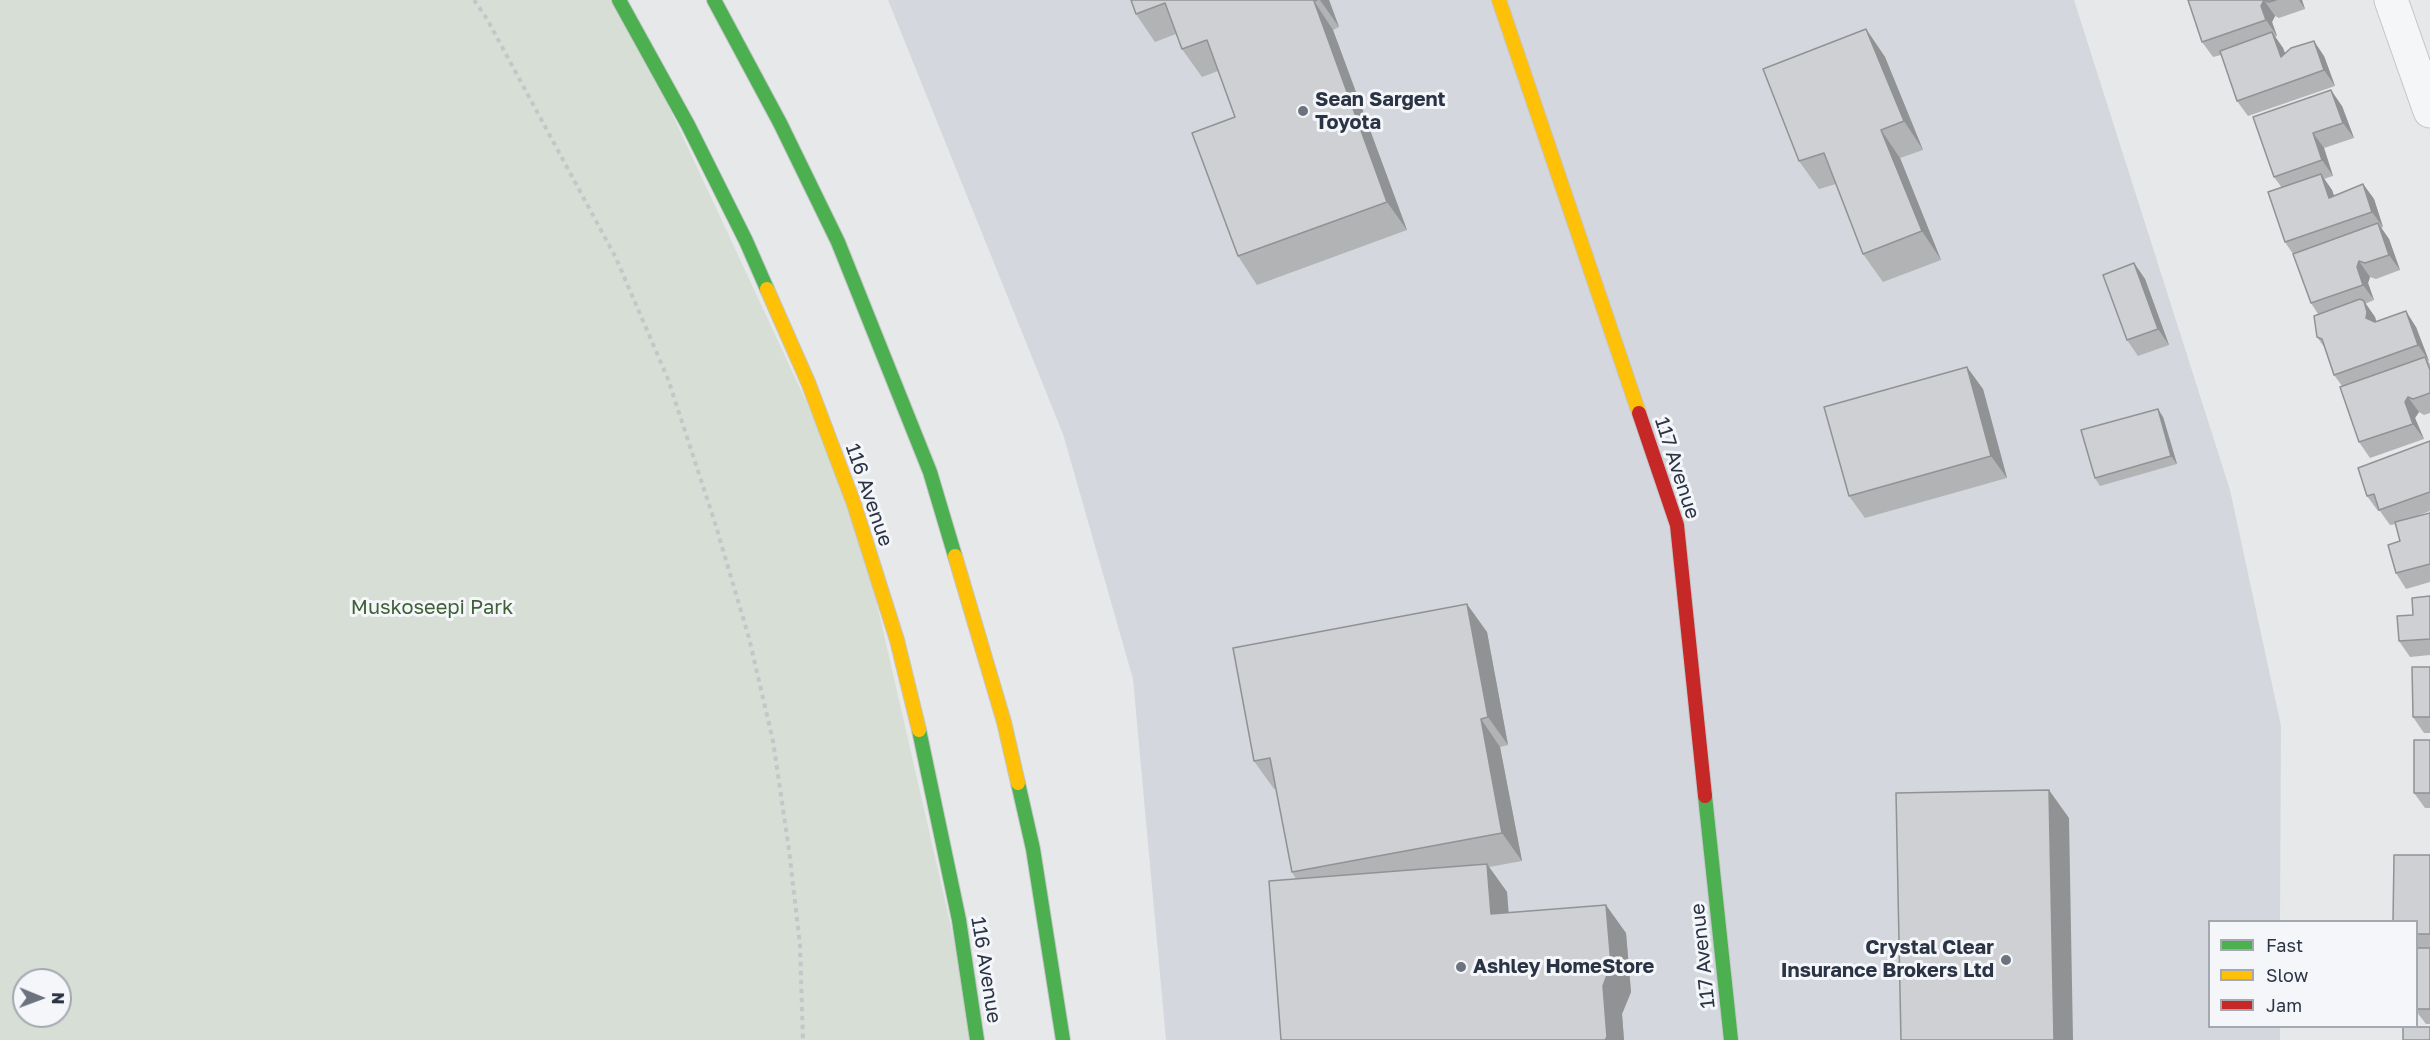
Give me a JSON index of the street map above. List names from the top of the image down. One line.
{"streets":{"main road":["117 Avenue","116 Avenue"]},"parks":["Muskoseepi Park"],"places":["Sean Sargent Toyota","Crystal Clear Insurance Brokers Ltd","Ashley HomeStore"],"legend":["Fast","Slow","Jam"],"north":"right"}
